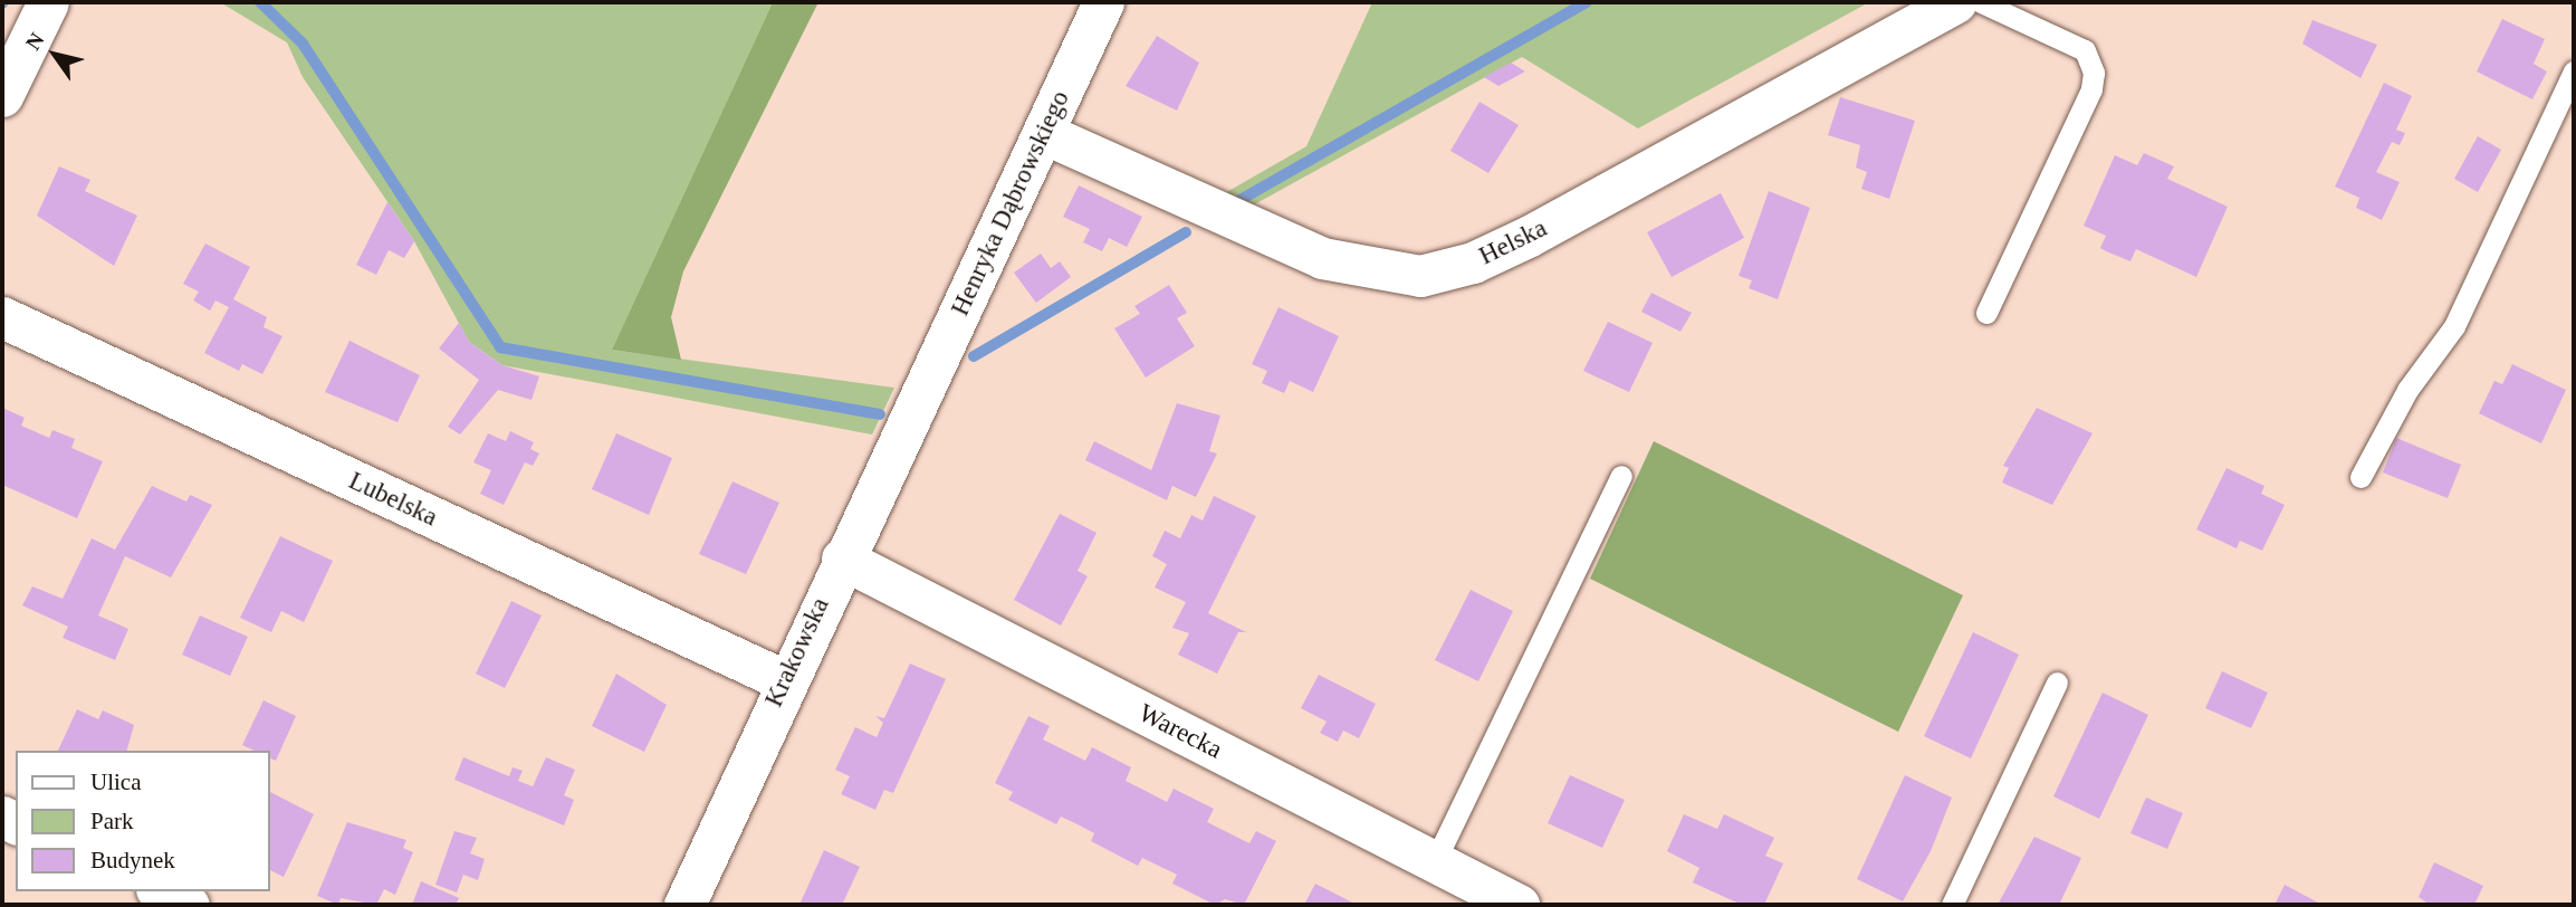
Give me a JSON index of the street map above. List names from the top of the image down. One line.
{"streets":{"street":["Henryka Dąbrowskiego","Helska","Lubelska","Krakowska","Warecka"]},"crossings":[["Henryka Dąbrowskiego","Helska"],["Henryka Dąbrowskiego","Krakowska"],["Lubelska","Krakowska"],["Krakowska","Warecka"]],"legend":["Ulica","Park","Budynek"],"north":"top left"}
